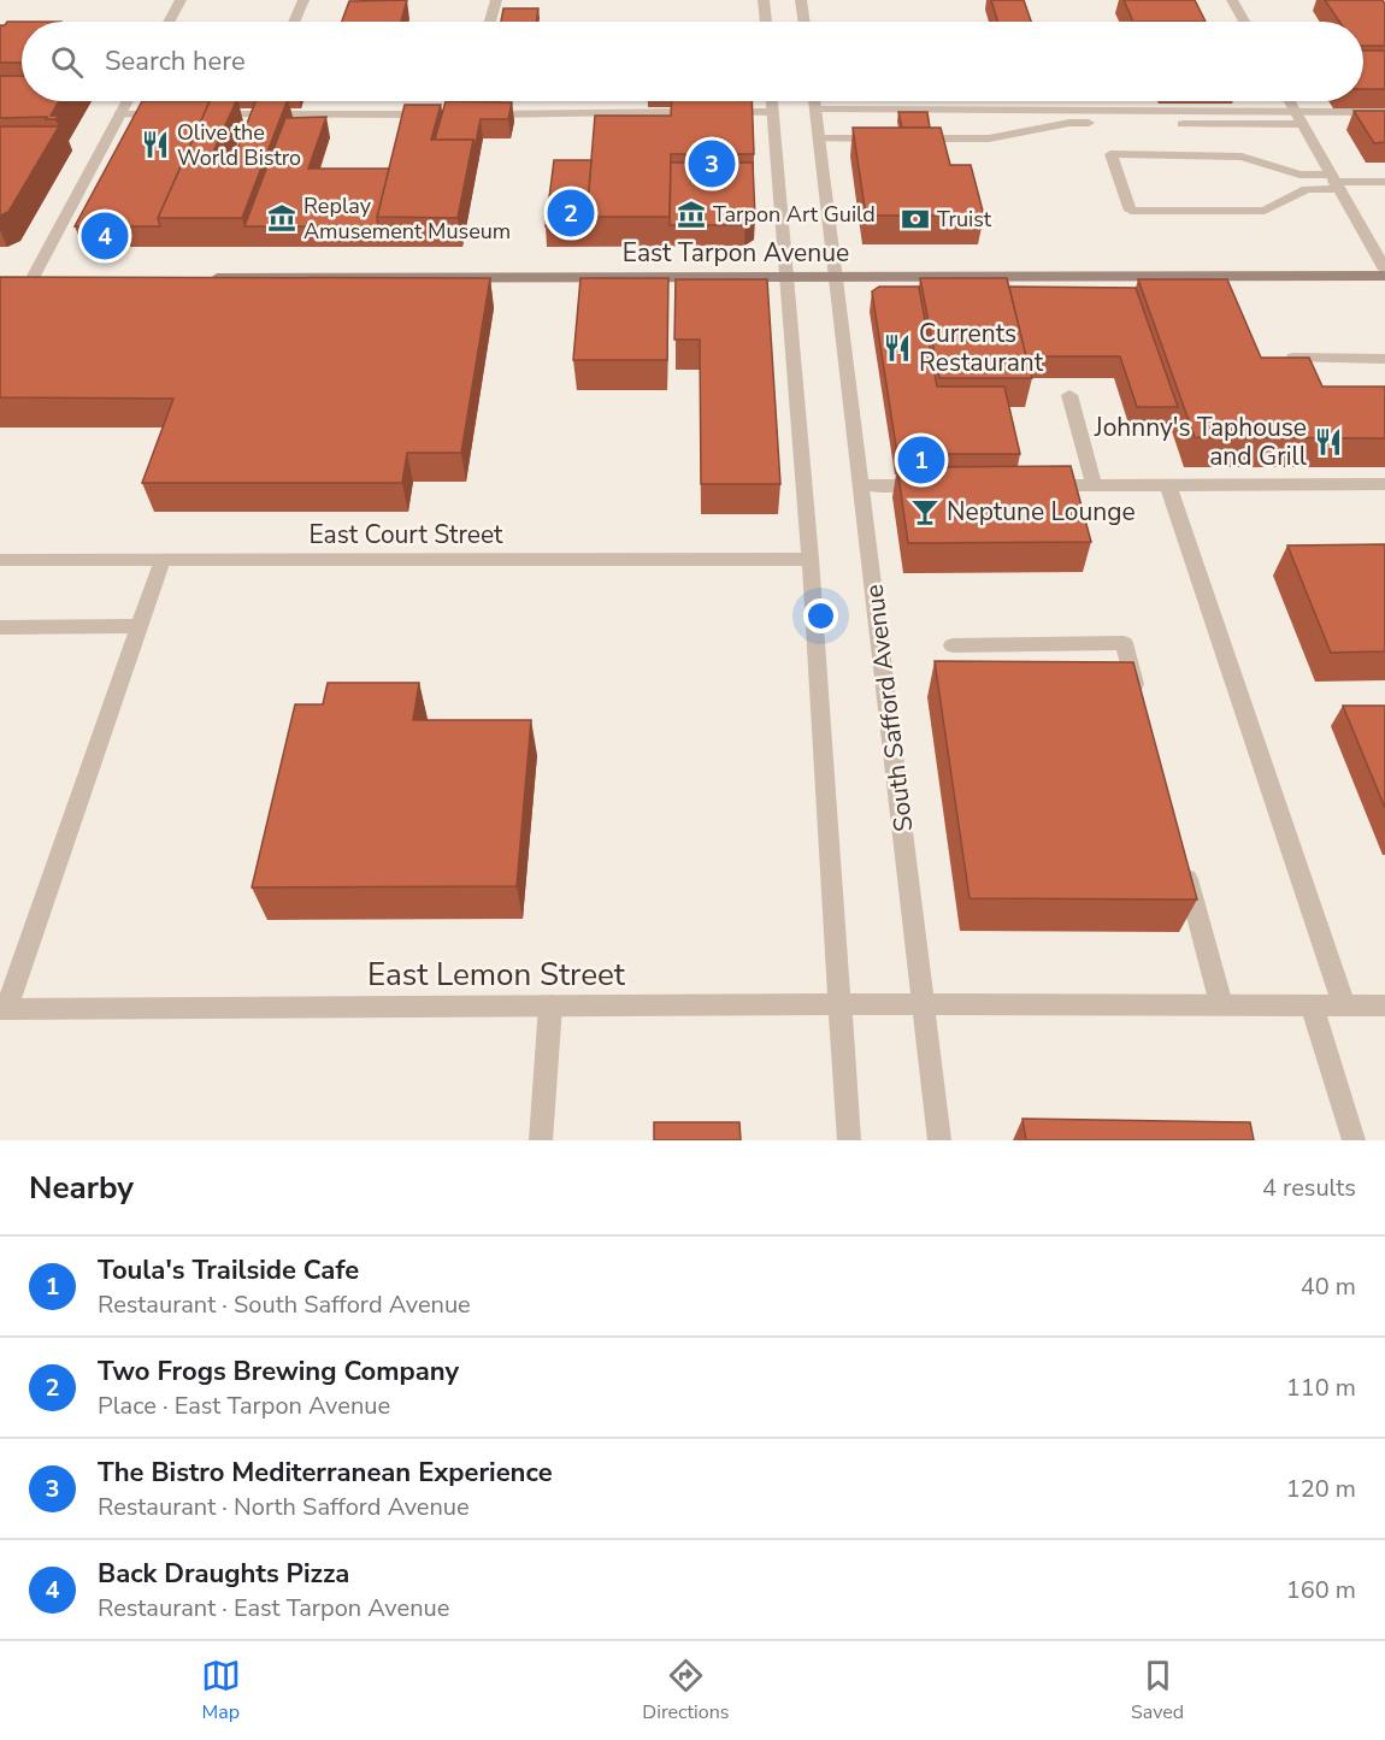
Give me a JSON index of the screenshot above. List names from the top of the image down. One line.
{"streets":{"main road":["East Tarpon Avenue"],"street":["East Court Street","South Safford Avenue","East Lemon Street"]},"crossings":[["East Tarpon Avenue","South Safford Avenue"],["South Safford Avenue","East Lemon Street"]],"places":{"restaurant":["Olive the World Bistro","Currents Restaurant","Johnny's Taphouse and Grill"],"museum":["Tarpon Art Guild","Replay Amusement Museum"],"bank":["Truist"],"bar":["Neptune Lounge"]},"page":{"search":"Search here","pins":["3","2","4","1"],"heading":["Nearby","4 results"],"list":[{"mark":"1","name":"Toula's Trailside Cafe","note":"Restaurant · South Safford Avenue","value":"40 m"},{"mark":"2","name":"Two Frogs Brewing Company","note":"Place · East Tarpon Avenue","value":"110 m"},{"mark":"3","name":"The Bistro Mediterranean Experience","note":"Restaurant · North Safford Avenue","value":"120 m"},{"mark":"4","name":"Back Draughts Pizza","note":"Restaurant · East Tarpon Avenue","value":"160 m"}],"nav":["Map","Directions","Saved"]}}
